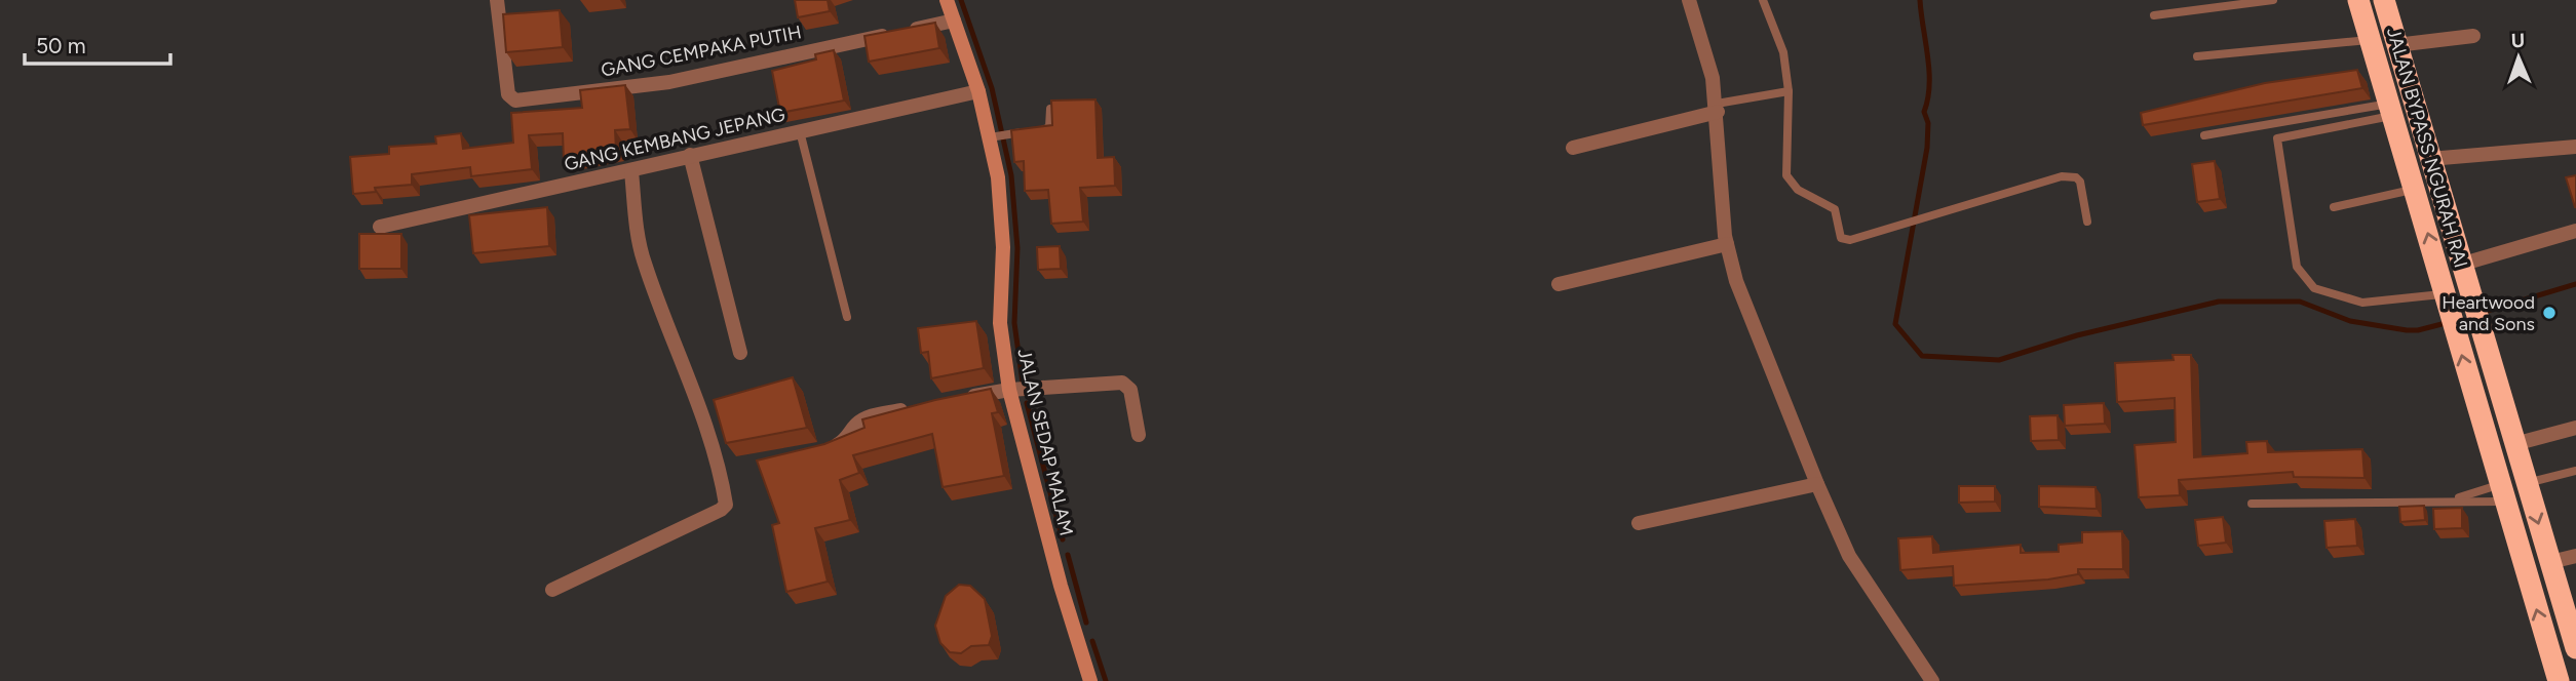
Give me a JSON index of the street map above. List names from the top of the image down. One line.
{"streets":{"highway":["JALAN BYPASS NGURAH RAI"],"street":["GANG CEMPAKA PUTIH","GANG KEMBANG JEPANG","JALAN SEDAP MALAM"]},"crossings":[["GANG CEMPAKA PUTIH","JALAN SEDAP MALAM"],["GANG KEMBANG JEPANG","JALAN SEDAP MALAM"]],"places":["Heartwood and Sons"],"scale_bar":"50 m","north":"top"}
